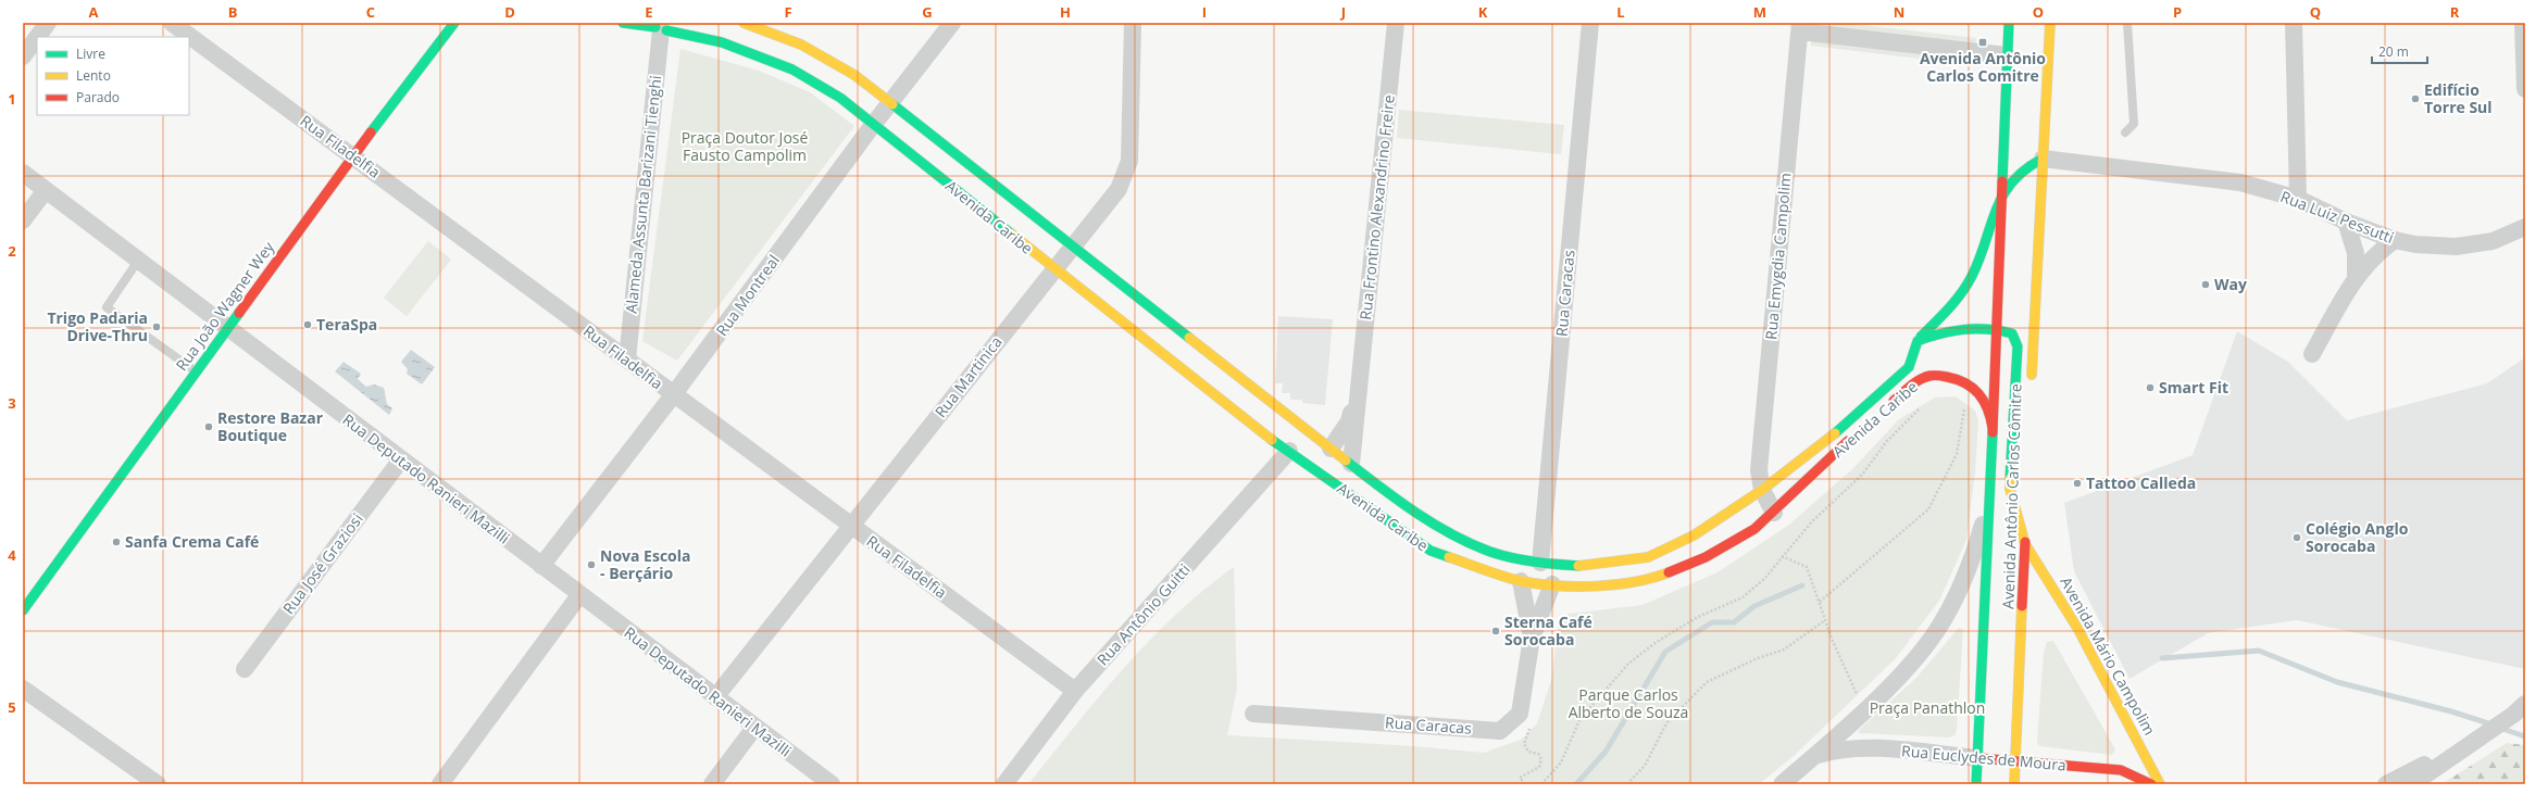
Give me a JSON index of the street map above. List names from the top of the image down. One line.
{"streets":{"street":["Rua Filadelfia","Alameda Assunta Barizani Tienghi","Rua Frontino Alexandrino Freire","Avenida Caribe","Rua Luiz Pessutti","Rua Emygdia Campolim","Rua Caracas","Rua Montreal","Rua João Wagner Wey","Rua Martinica","Rua Deputado Ranieri Mazilli","Avenida Antônio Carlos Cômitre","Rua José Graziosi","Rua Antônio Guitti","Avenida Mário Campolim","Rua Euclydes de Moura"]},"crossings":[["Rua Filadelfia","Alameda Assunta Barizani Tienghi"],["Rua Filadelfia","Rua Montreal"],["Rua Filadelfia","Rua João Wagner Wey"],["Rua Filadelfia","Rua Martinica"],["Rua Filadelfia","Rua Antônio Guitti"],["Alameda Assunta Barizani Tienghi","Avenida Caribe"],["Rua Frontino Alexandrino Freire","Avenida Caribe"],["Avenida Caribe","Rua Emygdia Campolim"],["Avenida Caribe","Rua Caracas"],["Avenida Caribe","Rua Montreal"],["Avenida Caribe","Rua Martinica"],["Avenida Caribe","Avenida Antônio Carlos Cômitre"],["Avenida Caribe","Rua Antônio Guitti"],["Rua Luiz Pessutti","Avenida Antônio Carlos Cômitre"],["Rua Montreal","Rua Deputado Ranieri Mazilli"],["Rua João Wagner Wey","Rua Deputado Ranieri Mazilli"],["Rua Martinica","Rua Deputado Ranieri Mazilli"],["Rua Deputado Ranieri Mazilli","Rua José Graziosi"],["Avenida Antônio Carlos Cômitre","Avenida Mário Campolim"],["Avenida Antônio Carlos Cômitre","Rua Euclydes de Moura"]],"parks":["Praça Doutor José Fausto Campolim","Parque Carlos Alberto de Souza","Praça Panathlon"],"places":{"transit":["Avenida Antônio Carlos Comitre"],"other":["Edifício Torre Sul","Way","TeraSpa","Trigo Padaria Drive-Thru","Smart Fit","Restore Bazar Boutique","Tattoo Calleda","Colégio Anglo Sorocaba","Sanfa Crema Café","Nova Escola - Berçário","Sterna Café Sorocaba"]},"legend":["Livre","Lento","Parado"],"scale_bar":"20 m","grid":{"columns":["A","B","C","D","E","F","G","H","I","J","K","L","M","N","O","P","Q","R"],"rows":["1","2","3","4","5"]}}
